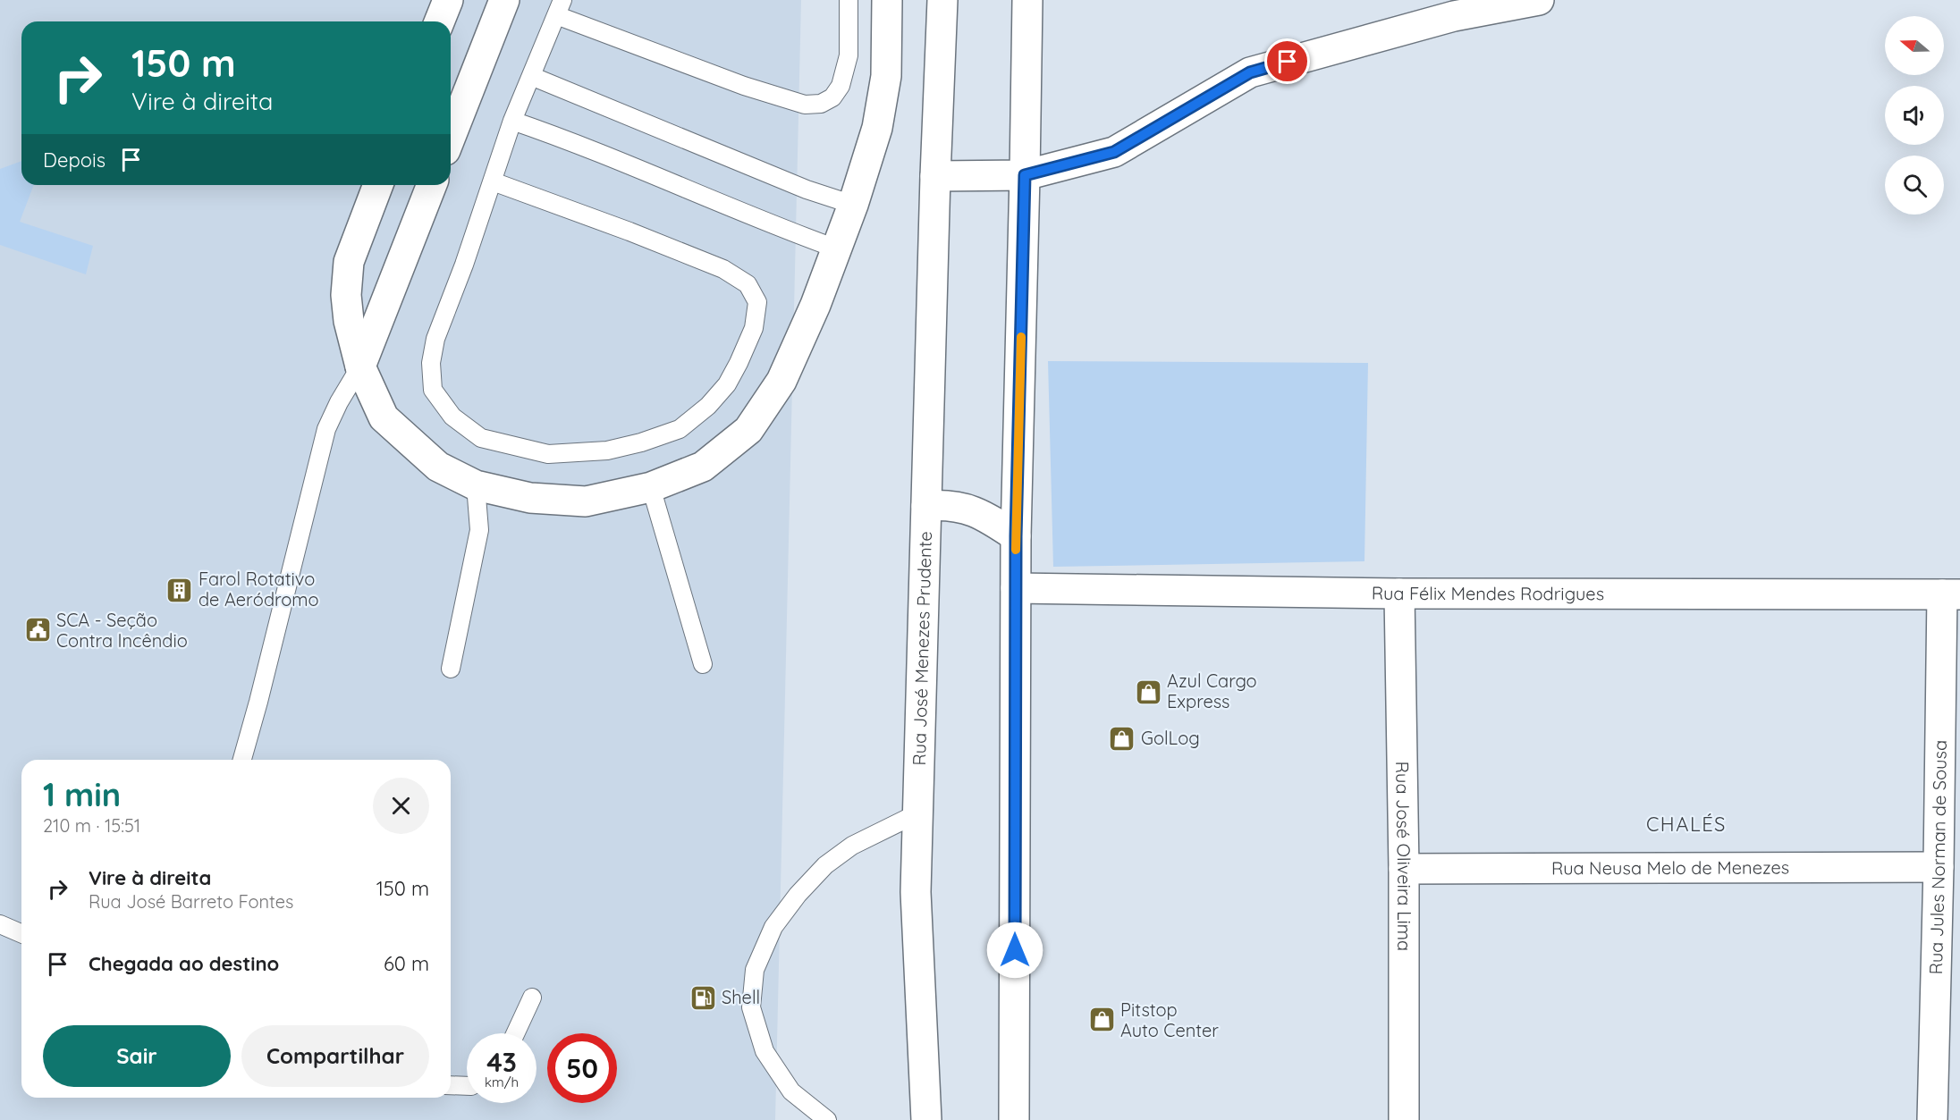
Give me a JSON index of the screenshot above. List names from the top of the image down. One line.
{"streets":{"street":["Rua Félix Mendes Rodrigues","Rua José Menezes Prudente","Rua José Oliveira Lima","Rua Jules Norman de Sousa","Rua Neusa Melo de Menezes"]},"crossings":[["Rua Félix Mendes Rodrigues","Rua José Oliveira Lima"],["Rua Félix Mendes Rodrigues","Rua Jules Norman de Sousa"],["Rua José Oliveira Lima","Rua Neusa Melo de Menezes"],["Rua Jules Norman de Sousa","Rua Neusa Melo de Menezes"]],"districts":["CHALÉS"],"places":{"building":["Farol Rotativo de Aeródromo"],"public building":["SCA - Seção Contra Incêndio"],"shop":["Azul Cargo Express","GolLog","Pitstop Auto Center"],"fuel station":["Shell"]},"north":"left","page":{"turn":["150 m","Vire à direita"],"then":"Depois","heading":["1 min","210 m · 15:51"],"list":[{"name":"Vire à direita","note":"Rua José Barreto Fontes","value":"150 m"},{"name":"Chegada ao destino","value":"60 m"}],"buttons":["Sair","Compartilhar"],"speed":"43 km/h","limit":"50"}}
